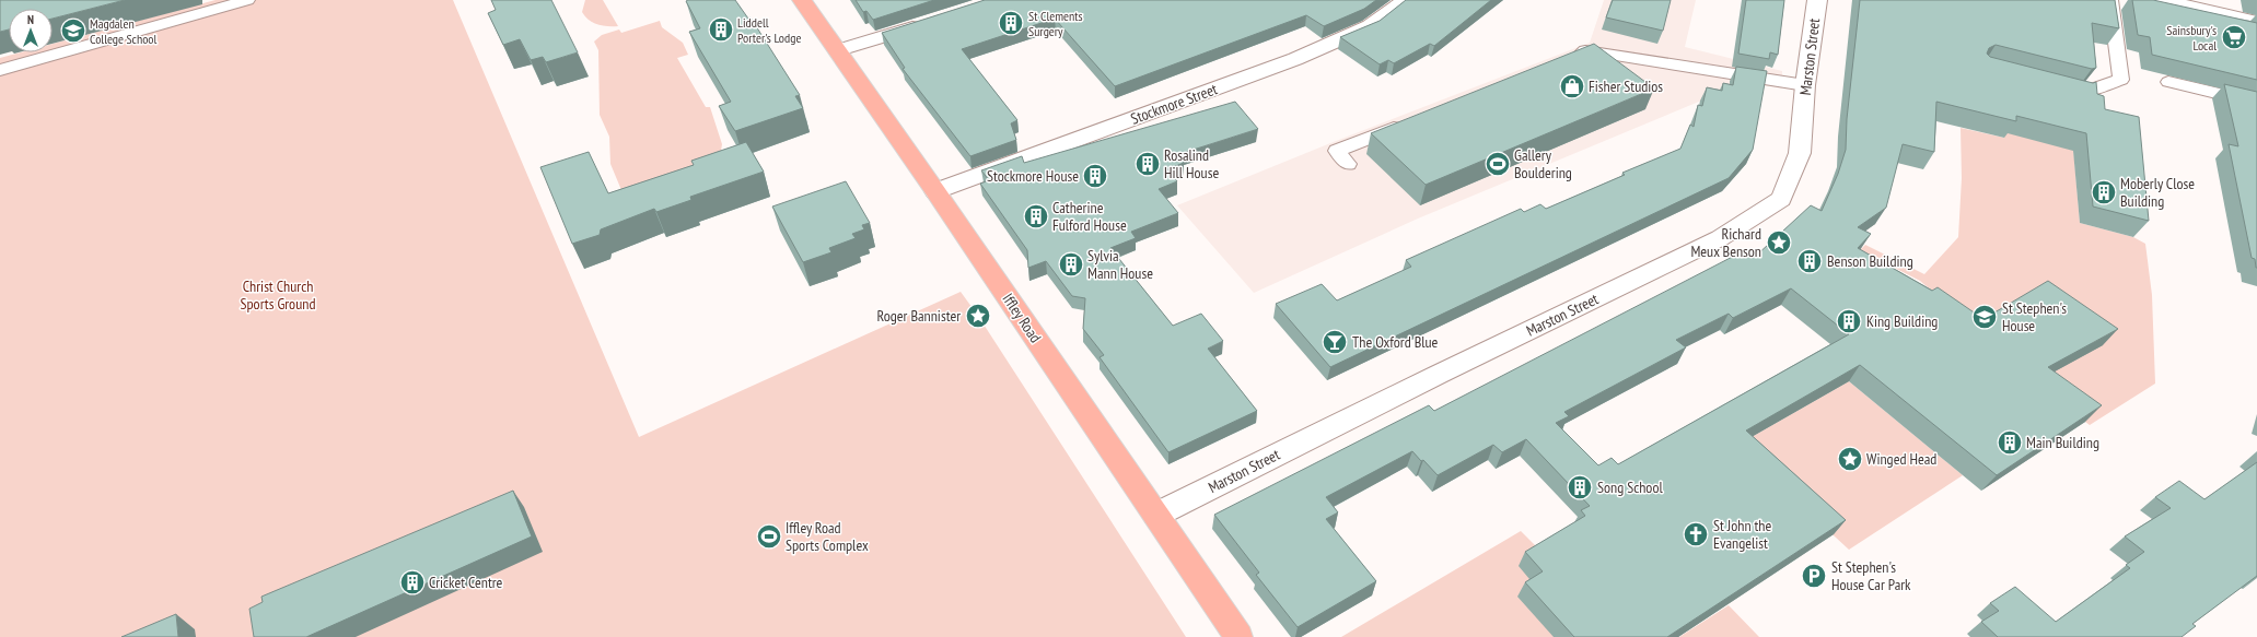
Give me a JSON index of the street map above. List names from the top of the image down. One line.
{"streets":{"main road":["Iffley Road"],"street":["Marston Street","Stockmore Street"]},"crossings":[["Marston Street","Iffley Road"],["Stockmore Street","Iffley Road"]],"parks":["Christ Church Sports Ground"],"places":{"building":["St Clements Surgery","Liddell Porter's Lodge","Rosalind Hill House","Stockmore House","Moberly Close Building","Catherine Fulford House","Benson Building","Sylvia Mann House","King Building","Main Building","Song School","Cricket Centre"],"school or university":["Magdalen College School","St Stephen's House"],"supermarket":["Sainsbury's Local"],"shop":["Fisher Studios"],"sports":["Gallery Bouldering","Iffley Road Sports Complex"],"place":["Richard Meux Benson","Roger Bannister","Winged Head"],"bar":["The Oxford Blue"],"church":["St John the Evangelist"],"parking":["St Stephen's House Car Park"]},"north":"top"}
